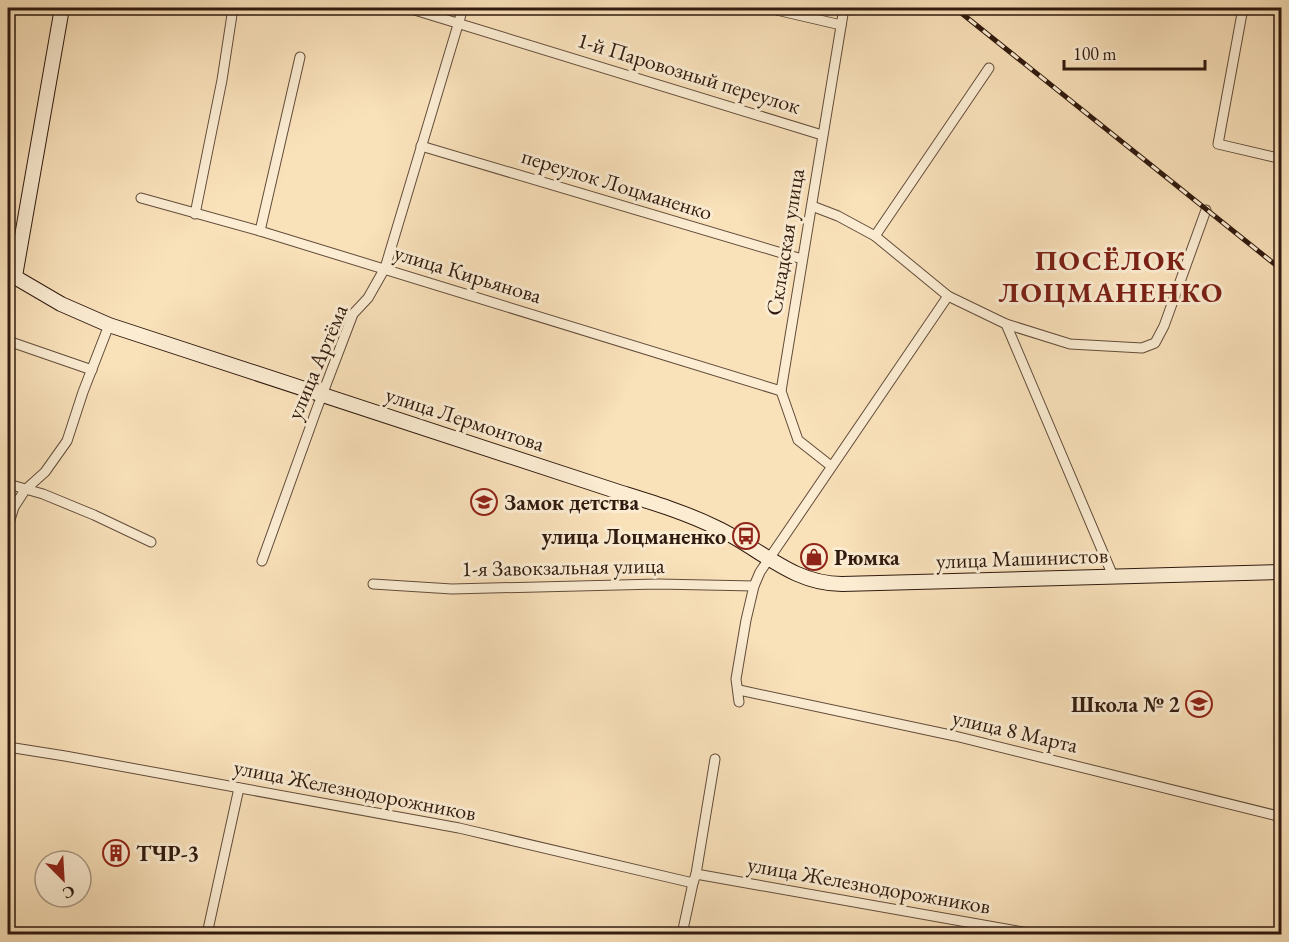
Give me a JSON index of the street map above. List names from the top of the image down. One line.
{"streets":{"main road":["улица Лермонтова","улица Машинистов"],"street":["1-й Паровозный переулок","переулок Лоцманенко","Складская улица","улица Кирьянова","улица Артёма","1-я Завокзальная улица","улица 8 Марта","улица Железнодорожников"]},"crossings":[["1-й Паровозный переулок","Складская улица"],["1-й Паровозный переулок","улица Артёма"],["переулок Лоцманенко","Складская улица"],["переулок Лоцманенко","улица Артёма"],["Складская улица","улица Кирьянова"],["улица Кирьянова","улица Артёма"],["улица Артёма","улица Лермонтова"],["улица Лермонтова","улица Машинистов"]],"districts":["ПОСЁЛОК ЛОЦМАНЕНКО"],"places":{"school or university":["Замок детства","Школа № 2"],"bus stop":["улица Лоцманенко"],"shop":["Рюмка"],"building":["ТЧР-3"]},"scale_bar":"100 m","north":"bottom right"}
